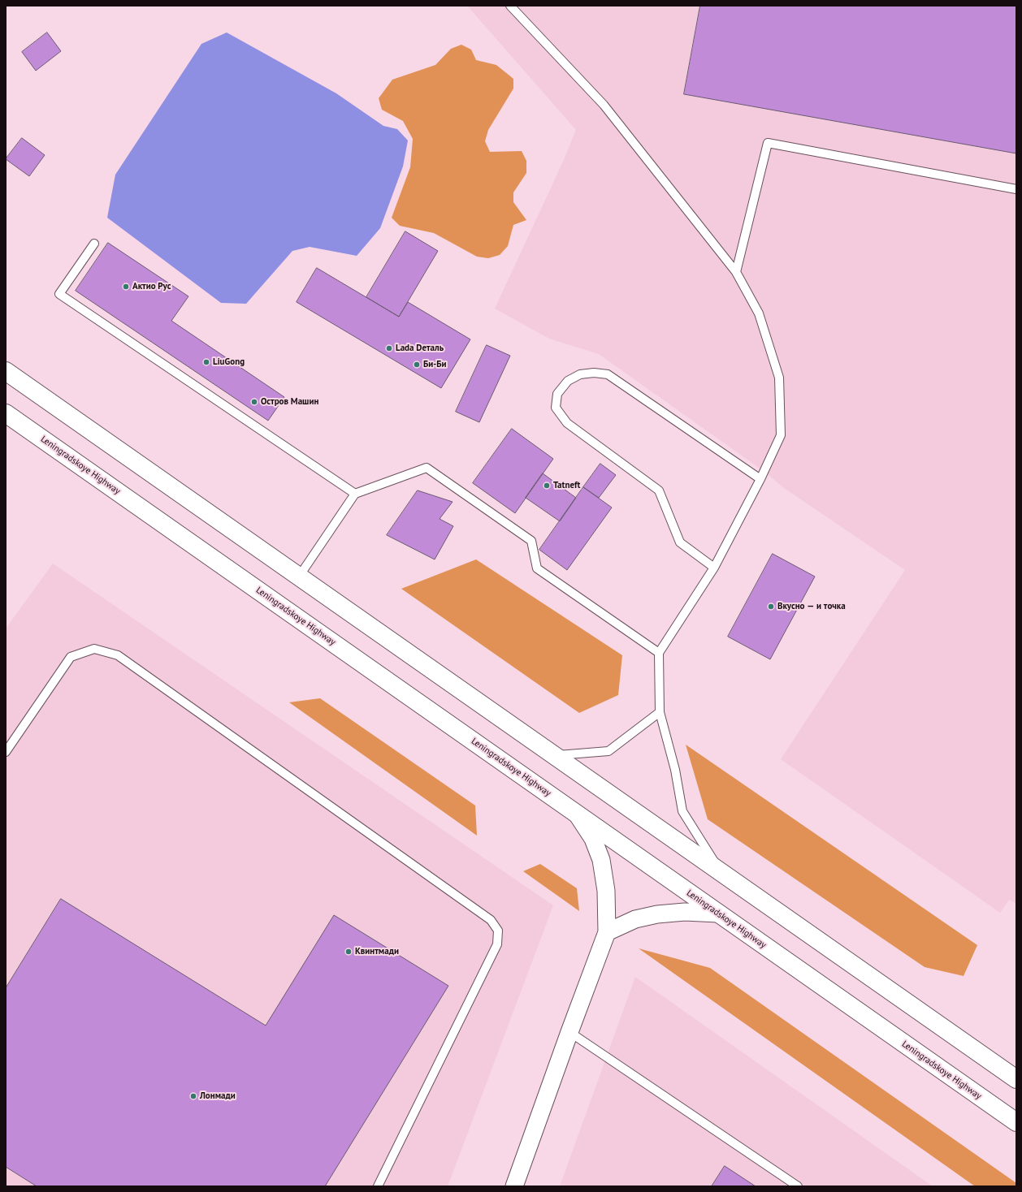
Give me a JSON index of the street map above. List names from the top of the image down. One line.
{"streets":{"highway":["Leningradskoye Highway"]},"places":["Актио Рус","Lada Dеталь","LiuGong","Би-Би","Остров Машин","Tatneft","Вкусно — и точка","Квинтмади","Лонмади"]}
